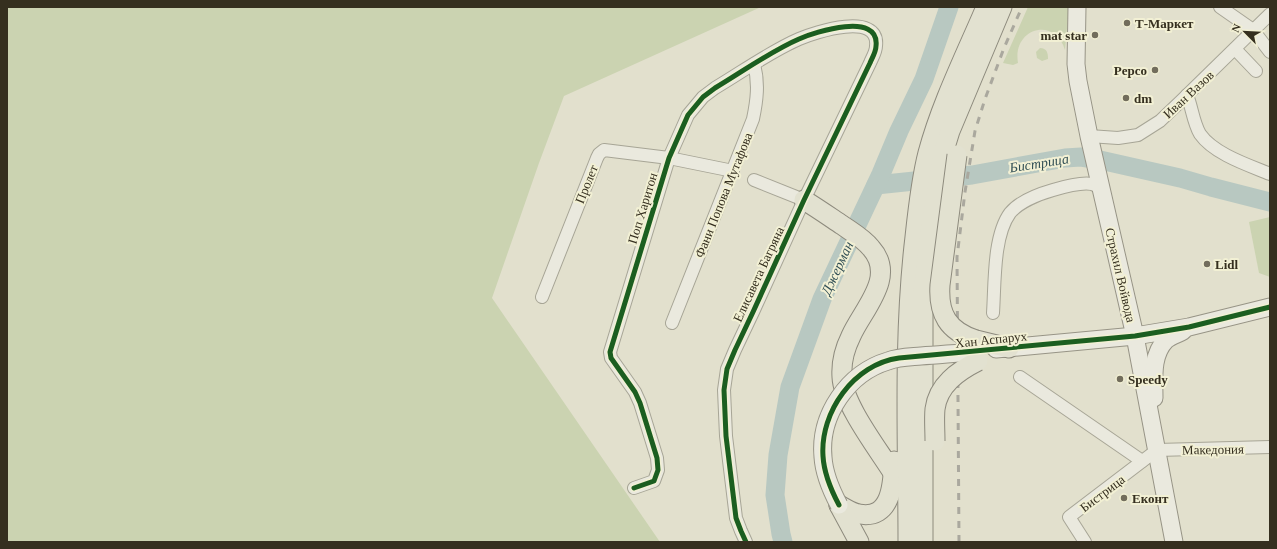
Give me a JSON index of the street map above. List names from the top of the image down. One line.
{"streets":{"street":["Иван Вазов","Пролет","Фани Попова Мутафова","Поп Харитон","Елисавета Багряна","Страхил Войвода","Хан Аспарух","Македония","Бистрица"]},"crossings":[["Иван Вазов","Страхил Войвода"],["Пролет","Фани Попова Мутафова"],["Пролет","Поп Харитон"],["Фани Попова Мутафова","Поп Харитон"],["Поп Харитон","Елисавета Багряна"],["Страхил Войвода","Хан Аспарух"],["Страхил Войвода","Македония"],["Страхил Войвода","Бистрица"],["Македония","Бистрица"]],"water":["Бистрица","Джерман"],"places":["Т-Маркет","mat star","Pepco","dm","Lidl","Speedy","Еконт"],"north":"top left"}
